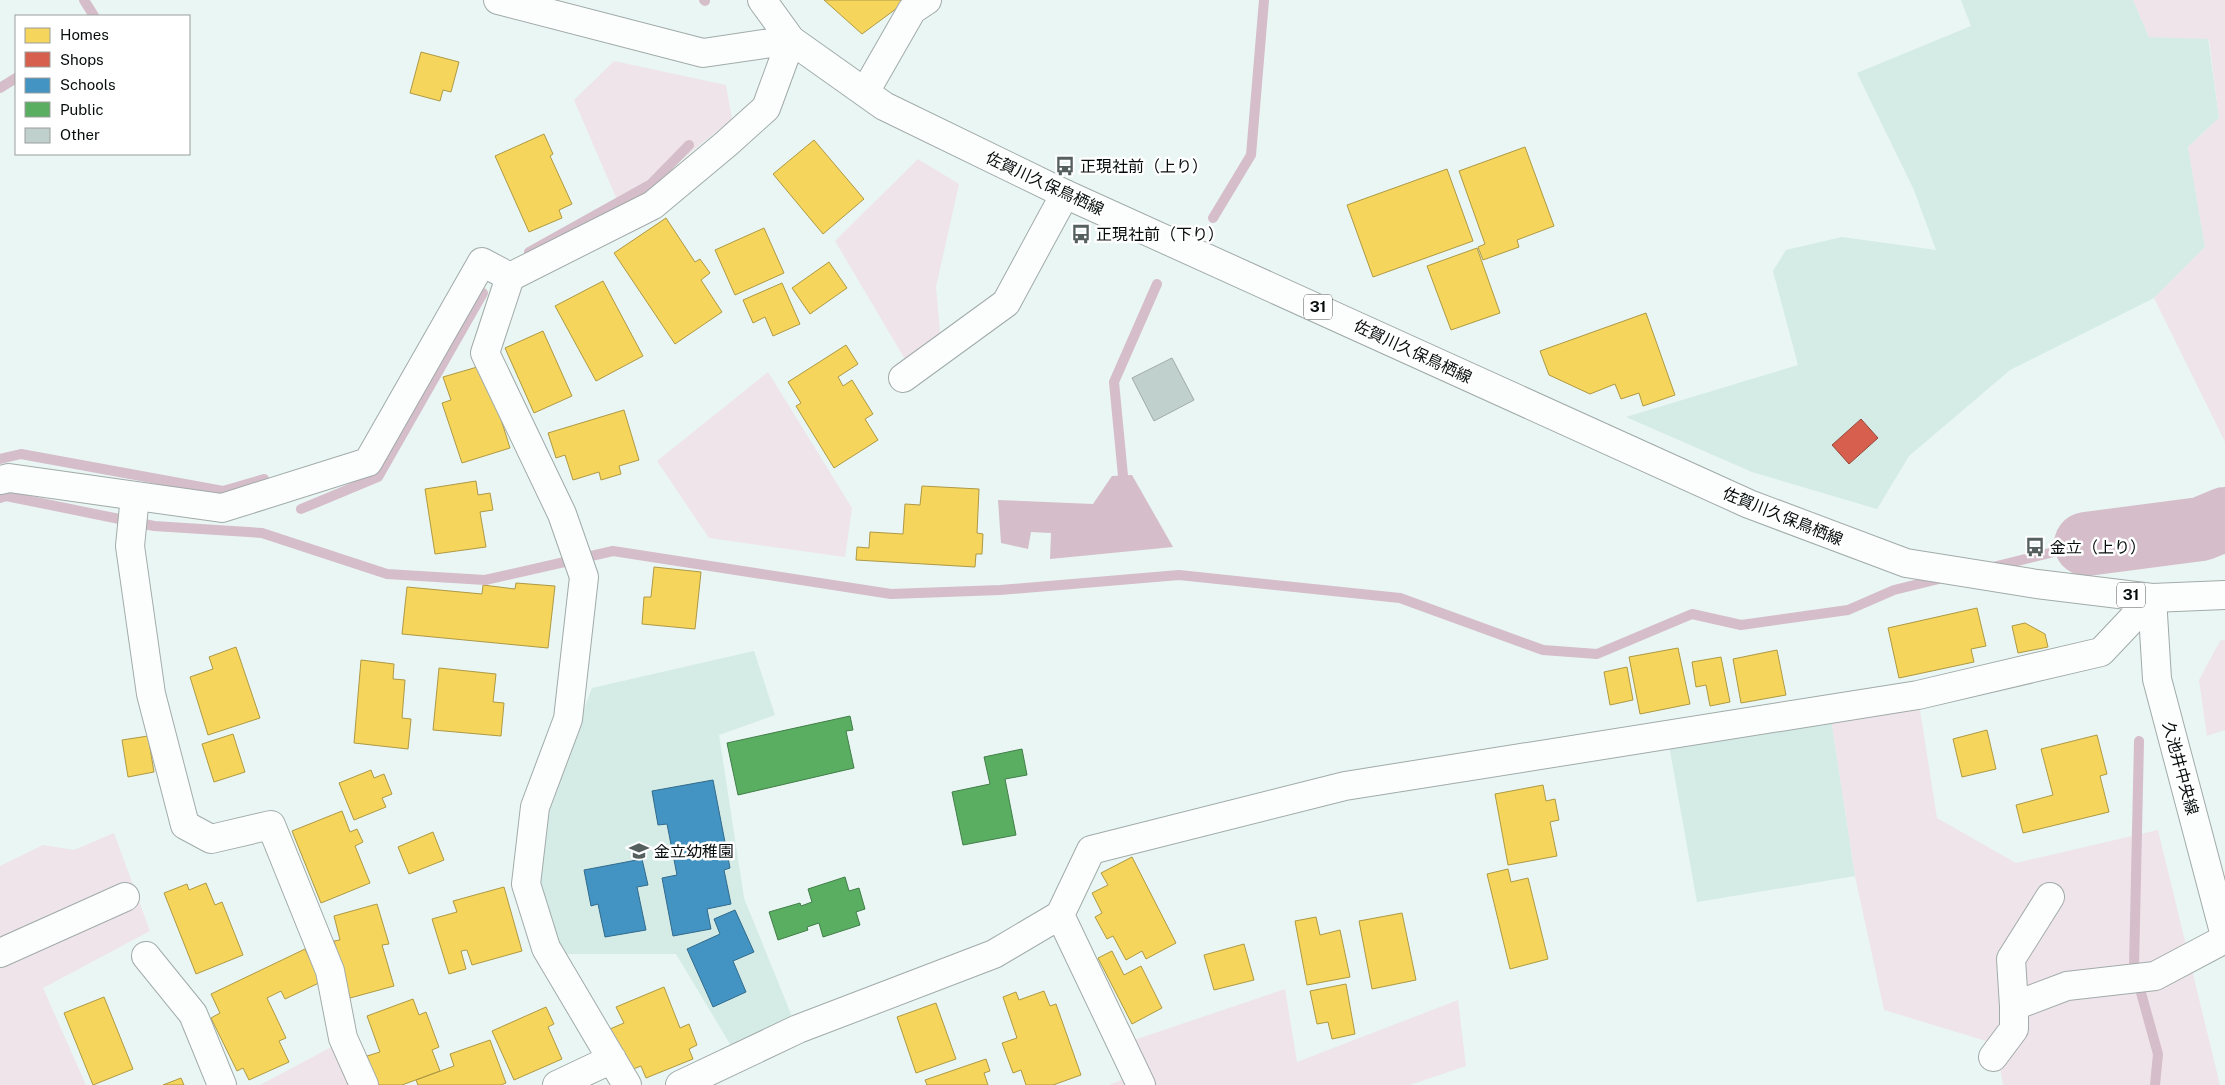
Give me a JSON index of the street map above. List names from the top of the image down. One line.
{"streets":{"street":["佐賀川久保鳥栖線","31","久池井中央線"]},"crossings":[["佐賀川久保鳥栖線","31"],["佐賀川久保鳥栖線","久池井中央線"],["31","久池井中央線"]],"places":{"bus stop":["正現社前（上り）","正現社前（下り）","金立（上り）"],"school or university":["金立幼稚園"]},"legend":["Homes","Shops","Schools","Public","Other"]}
